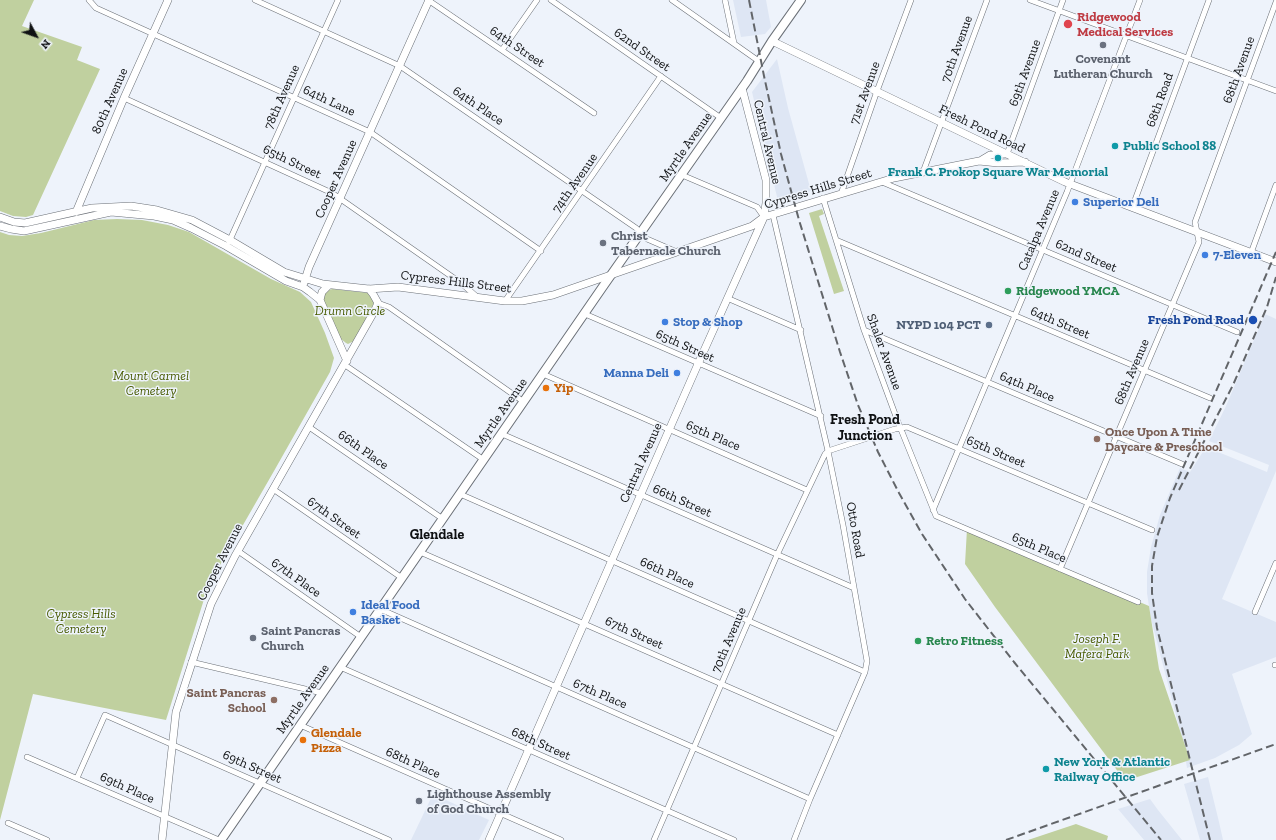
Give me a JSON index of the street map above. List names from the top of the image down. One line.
{"streets":{"main road":["80th Avenue","Fresh Pond Road","Central Avenue","Myrtle Avenue","Cooper Avenue","Cypress Hills Street"],"street":["64th Street","70th Avenue","62nd Street","68th Avenue","69th Avenue","71st Avenue","78th Avenue","68th Road","64th Lane","64th Place","65th Street","74th Avenue","Catalpa Avenue","Shaler Avenue","65th Place","66th Place","66th Street","67th Street","Otto Road","67th Place","68th Street","68th Place","69th Street","69th Place"]},"crossings":[["64th Street","68th Avenue"],["64th Street","Cooper Avenue"],["64th Street","Catalpa Avenue"],["64th Street","Shaler Avenue"],["70th Avenue","Fresh Pond Road"],["70th Avenue","65th Street"],["70th Avenue","Cypress Hills Street"],["70th Avenue","65th Place"],["70th Avenue","66th Place"],["70th Avenue","66th Street"],["70th Avenue","67th Street"],["70th Avenue","Otto Road"],["70th Avenue","67th Place"],["70th Avenue","68th Street"],["62nd Street","68th Avenue"],["62nd Street","Myrtle Avenue"],["62nd Street","74th Avenue"],["62nd Street","Cypress Hills Street"],["62nd Street","Catalpa Avenue"],["68th Avenue","64th Place"],["68th Avenue","Fresh Pond Road"],["68th Avenue","65th Street"],["68th Avenue","65th Place"],["69th Avenue","Fresh Pond Road"],["69th Avenue","Cypress Hills Street"],["71st Avenue","Fresh Pond Road"],["71st Avenue","Cypress Hills Street"],["78th Avenue","64th Lane"],["78th Avenue","64th Place"],["78th Avenue","65th Street"],["78th Avenue","Cypress Hills Street"],["68th Road","Fresh Pond Road"],["80th Avenue","64th Lane"],["80th Avenue","65th Street"],["80th Avenue","Cypress Hills Street"],["64th Lane","Cooper Avenue"],["64th Lane","74th Avenue"],["64th Place","Myrtle Avenue"],["64th Place","Cooper Avenue"],["64th Place","74th Avenue"],["64th Place","Cypress Hills Street"],["64th Place","Catalpa Avenue"],["64th Place","Shaler Avenue"],["Fresh Pond Road","Myrtle Avenue"],["Fresh Pond Road","Cypress Hills Street"],["Fresh Pond Road","Catalpa Avenue"],["Central Avenue","Myrtle Avenue"],["Central Avenue","65th Street"],["Central Avenue","Cypress Hills Street"],["Central Avenue","65th Place"],["Central Avenue","66th Place"],["Central Avenue","66th Street"],["Central Avenue","67th Street"],["Central Avenue","67th Place"],["Central Avenue","68th Street"],["Central Avenue","68th Place"],["Myrtle Avenue","65th Street"],["Myrtle Avenue","Cypress Hills Street"],["Myrtle Avenue","65th Place"],["Myrtle Avenue","66th Place"],["Myrtle Avenue","66th Street"],["Myrtle Avenue","67th Street"],["Myrtle Avenue","67th Place"],["Myrtle Avenue","68th Street"],["Myrtle Avenue","68th Place"],["Myrtle Avenue","69th Street"],["Myrtle Avenue","69th Place"],["65th Street","Cooper Avenue"],["65th Street","Cypress Hills Street"],["65th Street","Catalpa Avenue"],["65th Street","Shaler Avenue"],["65th Street","Otto Road"],["Cooper Avenue","Cypress Hills Street"],["Cooper Avenue","66th Place"],["Cooper Avenue","67th Street"],["Cooper Avenue","67th Place"],["Cooper Avenue","69th Street"],["Cooper Avenue","69th Place"],["74th Avenue","Cypress Hills Street"],["Cypress Hills Street","Shaler Avenue"],["Cypress Hills Street","Otto Road"],["Catalpa Avenue","Shaler Avenue"],["Catalpa Avenue","65th Place"],["Shaler Avenue","65th Place"],["66th Place","Otto Road"],["66th Street","Otto Road"],["67th Street","Otto Road"],["Otto Road","67th Place"],["69th Street","69th Place"]],"districts":["Fresh Pond Junction","Glendale"],"parks":["Drumn Circle","Mount Carmel Cemetery","Cypress Hills Cemetery","Joseph F. Mafera Park"],"places":["Ridgewood Medical Services","Covenant Lutheran Church","Public School 88","Frank C. Prokop Square War Memorial","Superior Deli","Christ Tabernacle Church","7-Eleven","Ridgewood YMCA","Fresh Pond Road","Stop & Shop","NYPD 104 PCT","Manna Deli","Yip","Once Upon A Time Daycare & Preschool","Ideal Food Basket","Saint Pancras Church","Retro Fitness","Saint Pancras School","Glendale Pizza","New York & Atlantic Railway Office","Lighthouse Assembly of God Church"],"north":"bottom right"}
